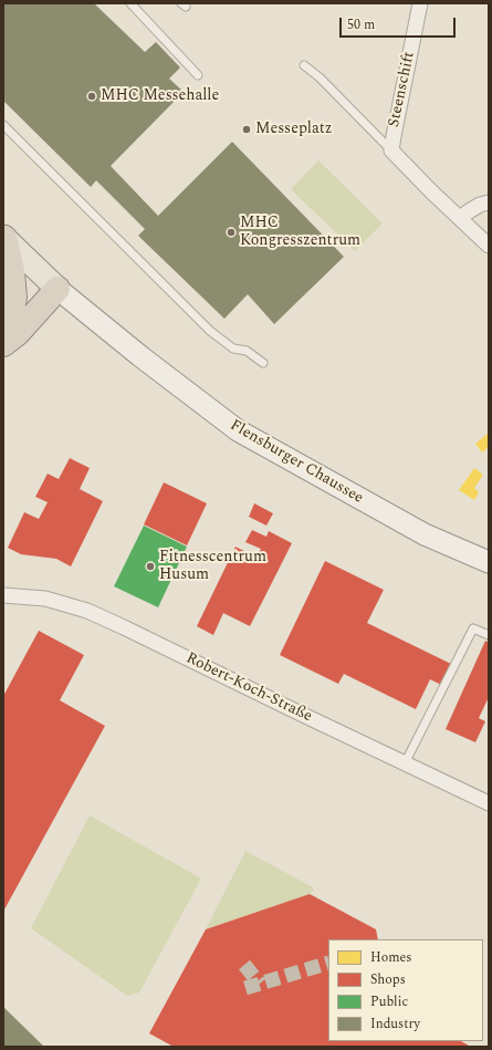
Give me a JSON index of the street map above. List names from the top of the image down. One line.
{"streets":{"main road":["Flensburger Chaussee"],"street":["Steenschift","Robert-Koch-Straße"]},"places":["MHC Messehalle","Messeplatz","MHC Kongresszentrum","Fitnesscentrum Husum"],"legend":["Homes","Shops","Public","Industry"],"scale_bar":"50 m"}
